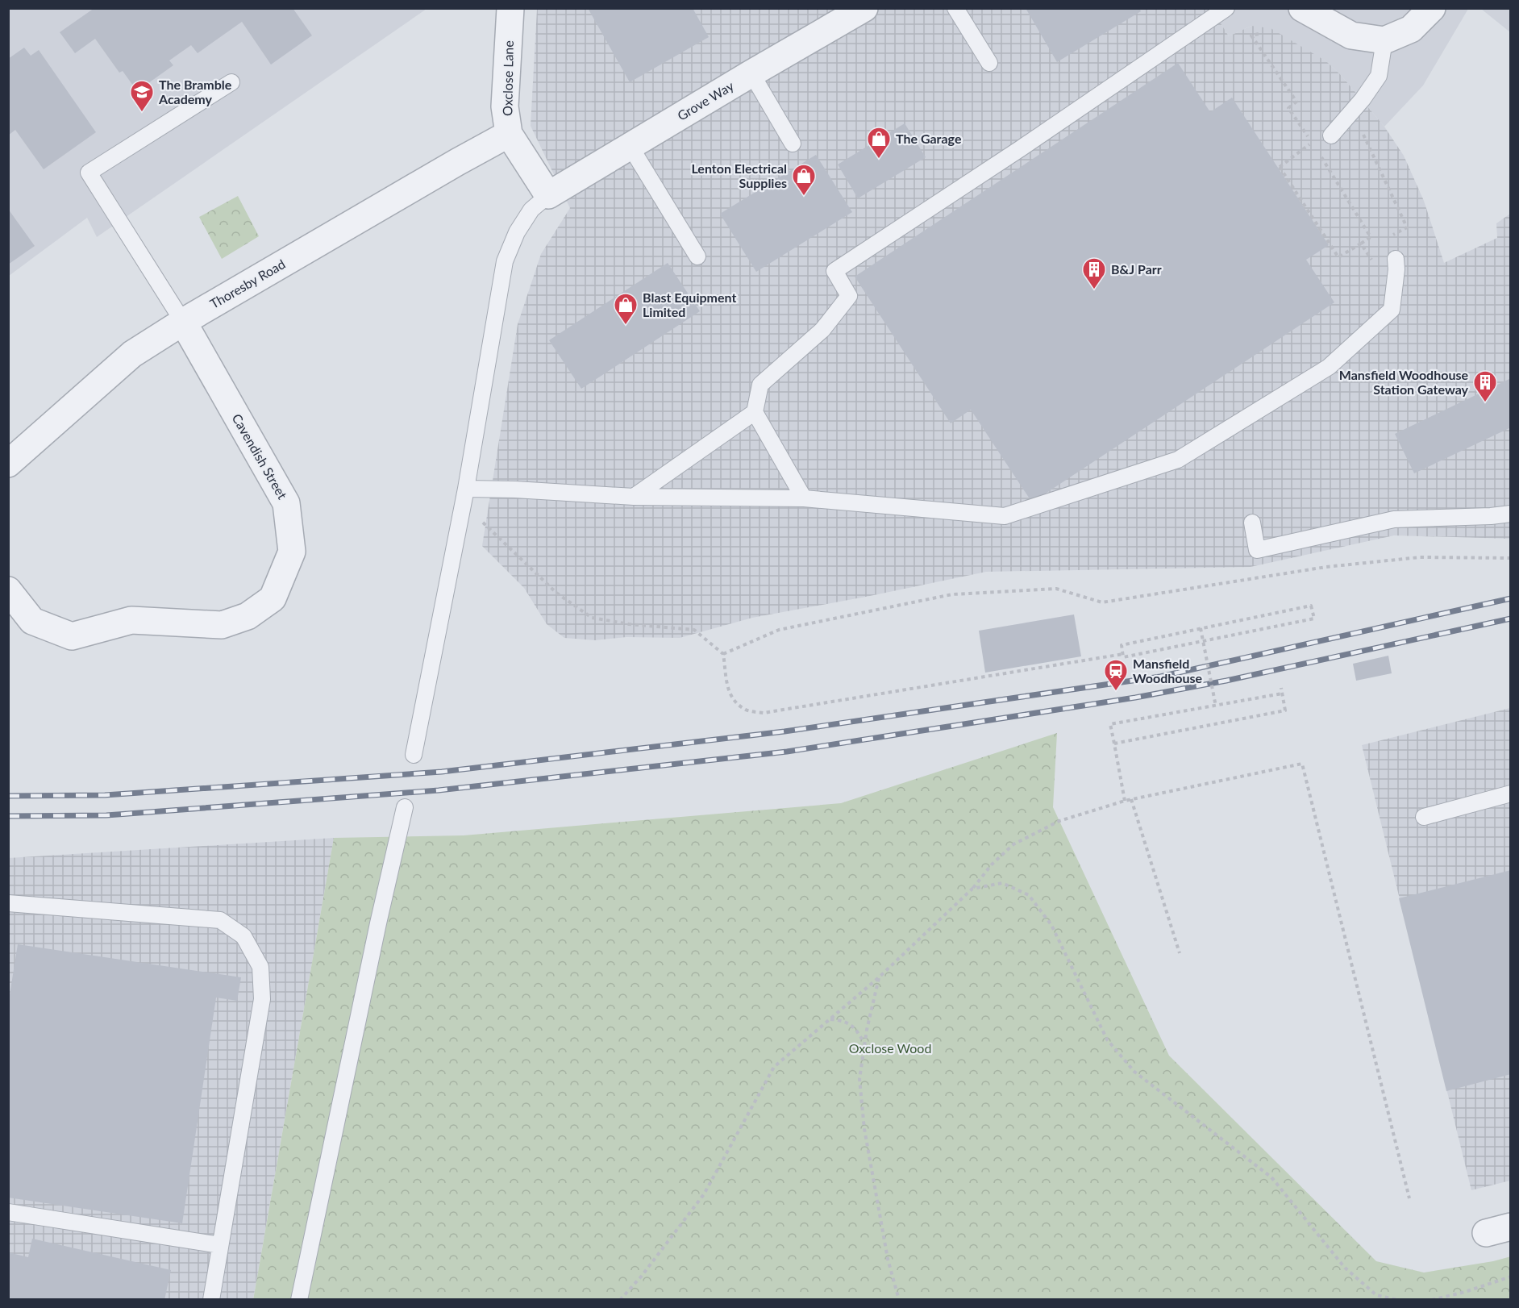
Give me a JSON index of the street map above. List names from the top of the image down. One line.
{"streets":{"street":["Oxclose Lane","Grove Way","Thoresby Road","Cavendish Street"]},"crossings":[["Oxclose Lane","Grove Way"],["Oxclose Lane","Thoresby Road"],["Thoresby Road","Cavendish Street"]],"parks":["Oxclose Wood"],"places":{"school or university":["The Bramble Academy"],"shop":["The Garage","Lenton Electrical Supplies","Blast Equipment Limited"],"building":["B&J Parr","Mansfield Woodhouse Station Gateway"],"station":["Mansfield Woodhouse"]}}
